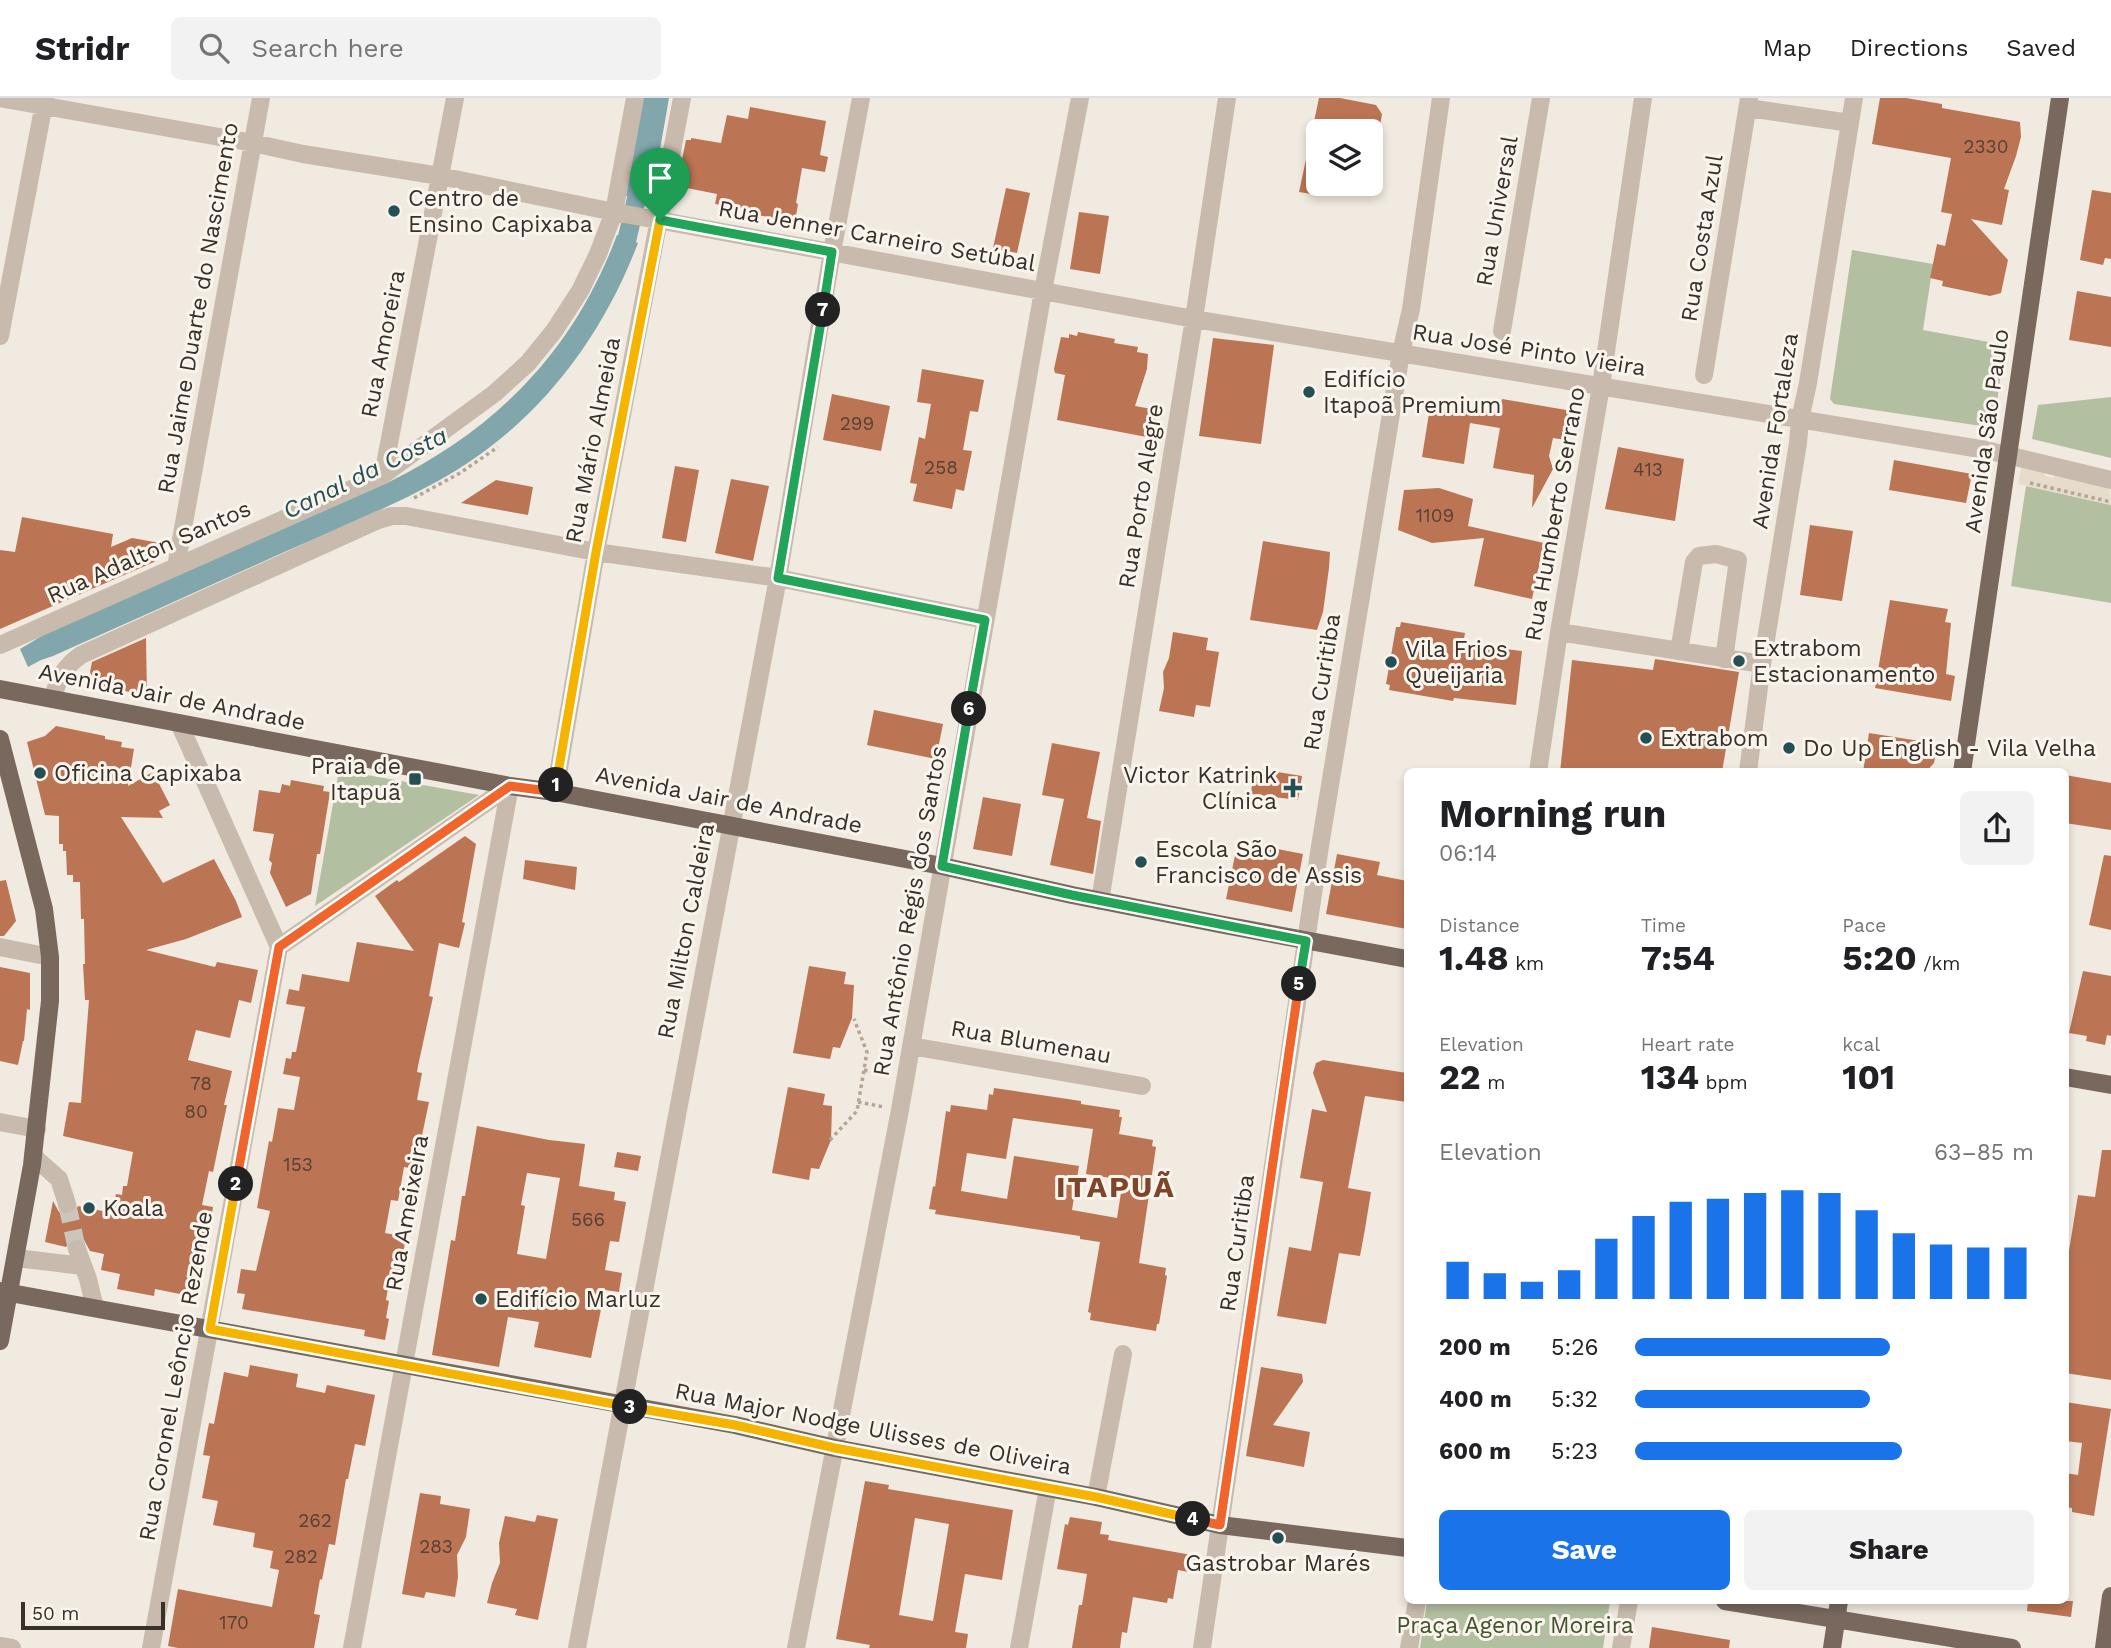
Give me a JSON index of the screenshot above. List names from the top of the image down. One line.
{"streets":{"main road":["Avenida São Paulo","Avenida Jair de Andrade","Rua Major Nodge Ulisses de Oliveira"],"street":["Rua Universal","Rua Jenner Carneiro Setúbal","Rua Costa Azul","Rua Jaime Duarte do Nascimento","Rua Amoreira","Rua José Pinto Vieira","Avenida Fortaleza","Rua Mário Almeida","Rua Porto Alegre","Rua Humberto Serrano","Rua Adalton Santos","Rua Curitiba","Rua Antônio Régis dos Santos","Rua Milton Caldeira","Rua Blumenau","Rua Ameixeira","Rua Coronel Leôncio Rezende"]},"crossings":[["Rua Jenner Carneiro Setúbal","Rua Jaime Duarte do Nascimento"],["Rua Jenner Carneiro Setúbal","Rua Amoreira"],["Rua Jenner Carneiro Setúbal","Rua José Pinto Vieira"],["Rua Jenner Carneiro Setúbal","Rua Mário Almeida"],["Rua Jenner Carneiro Setúbal","Rua Adalton Santos"],["Rua Jenner Carneiro Setúbal","Rua Antônio Régis dos Santos"],["Rua Jenner Carneiro Setúbal","Rua Milton Caldeira"],["Rua Costa Azul","Avenida Fortaleza"],["Rua Jaime Duarte do Nascimento","Rua Adalton Santos"],["Rua Amoreira","Rua Adalton Santos"],["Rua José Pinto Vieira","Avenida Fortaleza"],["Rua José Pinto Vieira","Avenida São Paulo"],["Rua José Pinto Vieira","Rua Porto Alegre"],["Rua José Pinto Vieira","Rua Humberto Serrano"],["Rua José Pinto Vieira","Rua Curitiba"],["Rua José Pinto Vieira","Rua Antônio Régis dos Santos"],["Rua Mário Almeida","Avenida Jair de Andrade"],["Rua Porto Alegre","Avenida Jair de Andrade"],["Rua Curitiba","Avenida Jair de Andrade"],["Rua Curitiba","Rua Major Nodge Ulisses de Oliveira"],["Avenida Jair de Andrade","Rua Antônio Régis dos Santos"],["Avenida Jair de Andrade","Rua Milton Caldeira"],["Avenida Jair de Andrade","Rua Ameixeira"],["Rua Antônio Régis dos Santos","Rua Blumenau"],["Rua Antônio Régis dos Santos","Rua Major Nodge Ulisses de Oliveira"],["Rua Milton Caldeira","Rua Major Nodge Ulisses de Oliveira"],["Rua Ameixeira","Rua Major Nodge Ulisses de Oliveira"],["Rua Coronel Leôncio Rezende","Rua Major Nodge Ulisses de Oliveira"]],"districts":["ITAPUÃ"],"water":["Canal da Costa"],"parks":["Praça Agenor Moreira"],"places":{"other":["Centro de Ensino Capixaba","Edifício Itapoã Premium","Extrabom Estacionamento","Vila Frios Queijaria","Extrabom","Do Up English - Vila Velha","Oficina Capixaba","Escola São Francisco de Assis","Koala","Edifício Marluz","Gastrobar Marés"],"transit":["Praia de Itapuã"],"health":["Victor Katrink Clínica"]},"house_numbers":["2330","299","258","413","1109","78","80","153","566","262","283","282","170"],"scale_bar":"50 m","page":{"header":"Stridr","search":"Search here","nav":["Map","Directions","Saved"],"pins":["7","6","1","5","2","3","4"],"heading":["Morning run","06:14"],"stats":[["Distance","1.48 km"],["Time","7:54"],["Pace","5:20 /km"],["Elevation","22 m"],["Heart rate","134 bpm"],["kcal","101"]],"chart":["Elevation","63–85 m"],"list":[{"name":"200 m","note":"5:26"},{"name":"400 m","note":"5:32"},{"name":"600 m","note":"5:23"}],"buttons":["Save","Share"],"scale":"50 m"}}
